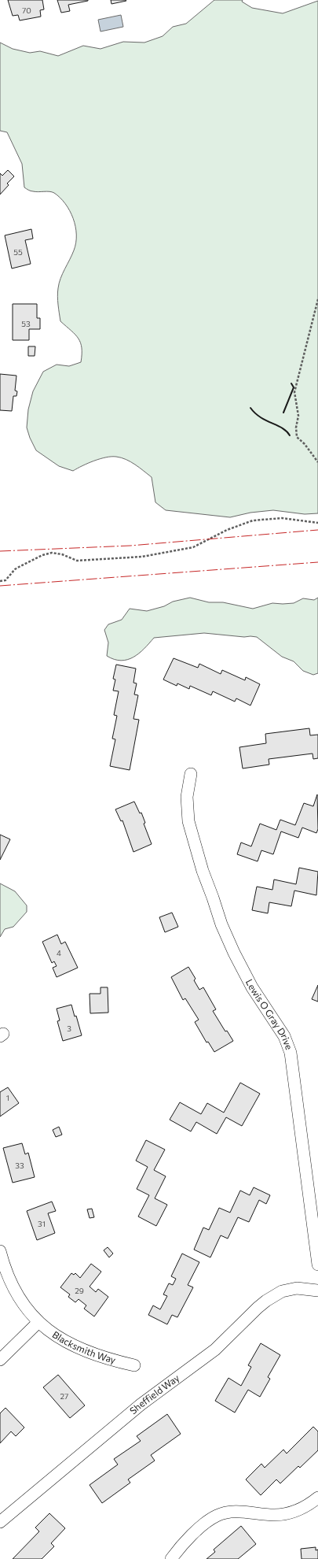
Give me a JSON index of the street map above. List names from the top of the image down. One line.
{"streets":{"street":["Lewis O Gray Drive","Blacksmith Way","Sheffield Way"]},"house_numbers":["70","55","53","4","3","1","33","31","29","27"]}
